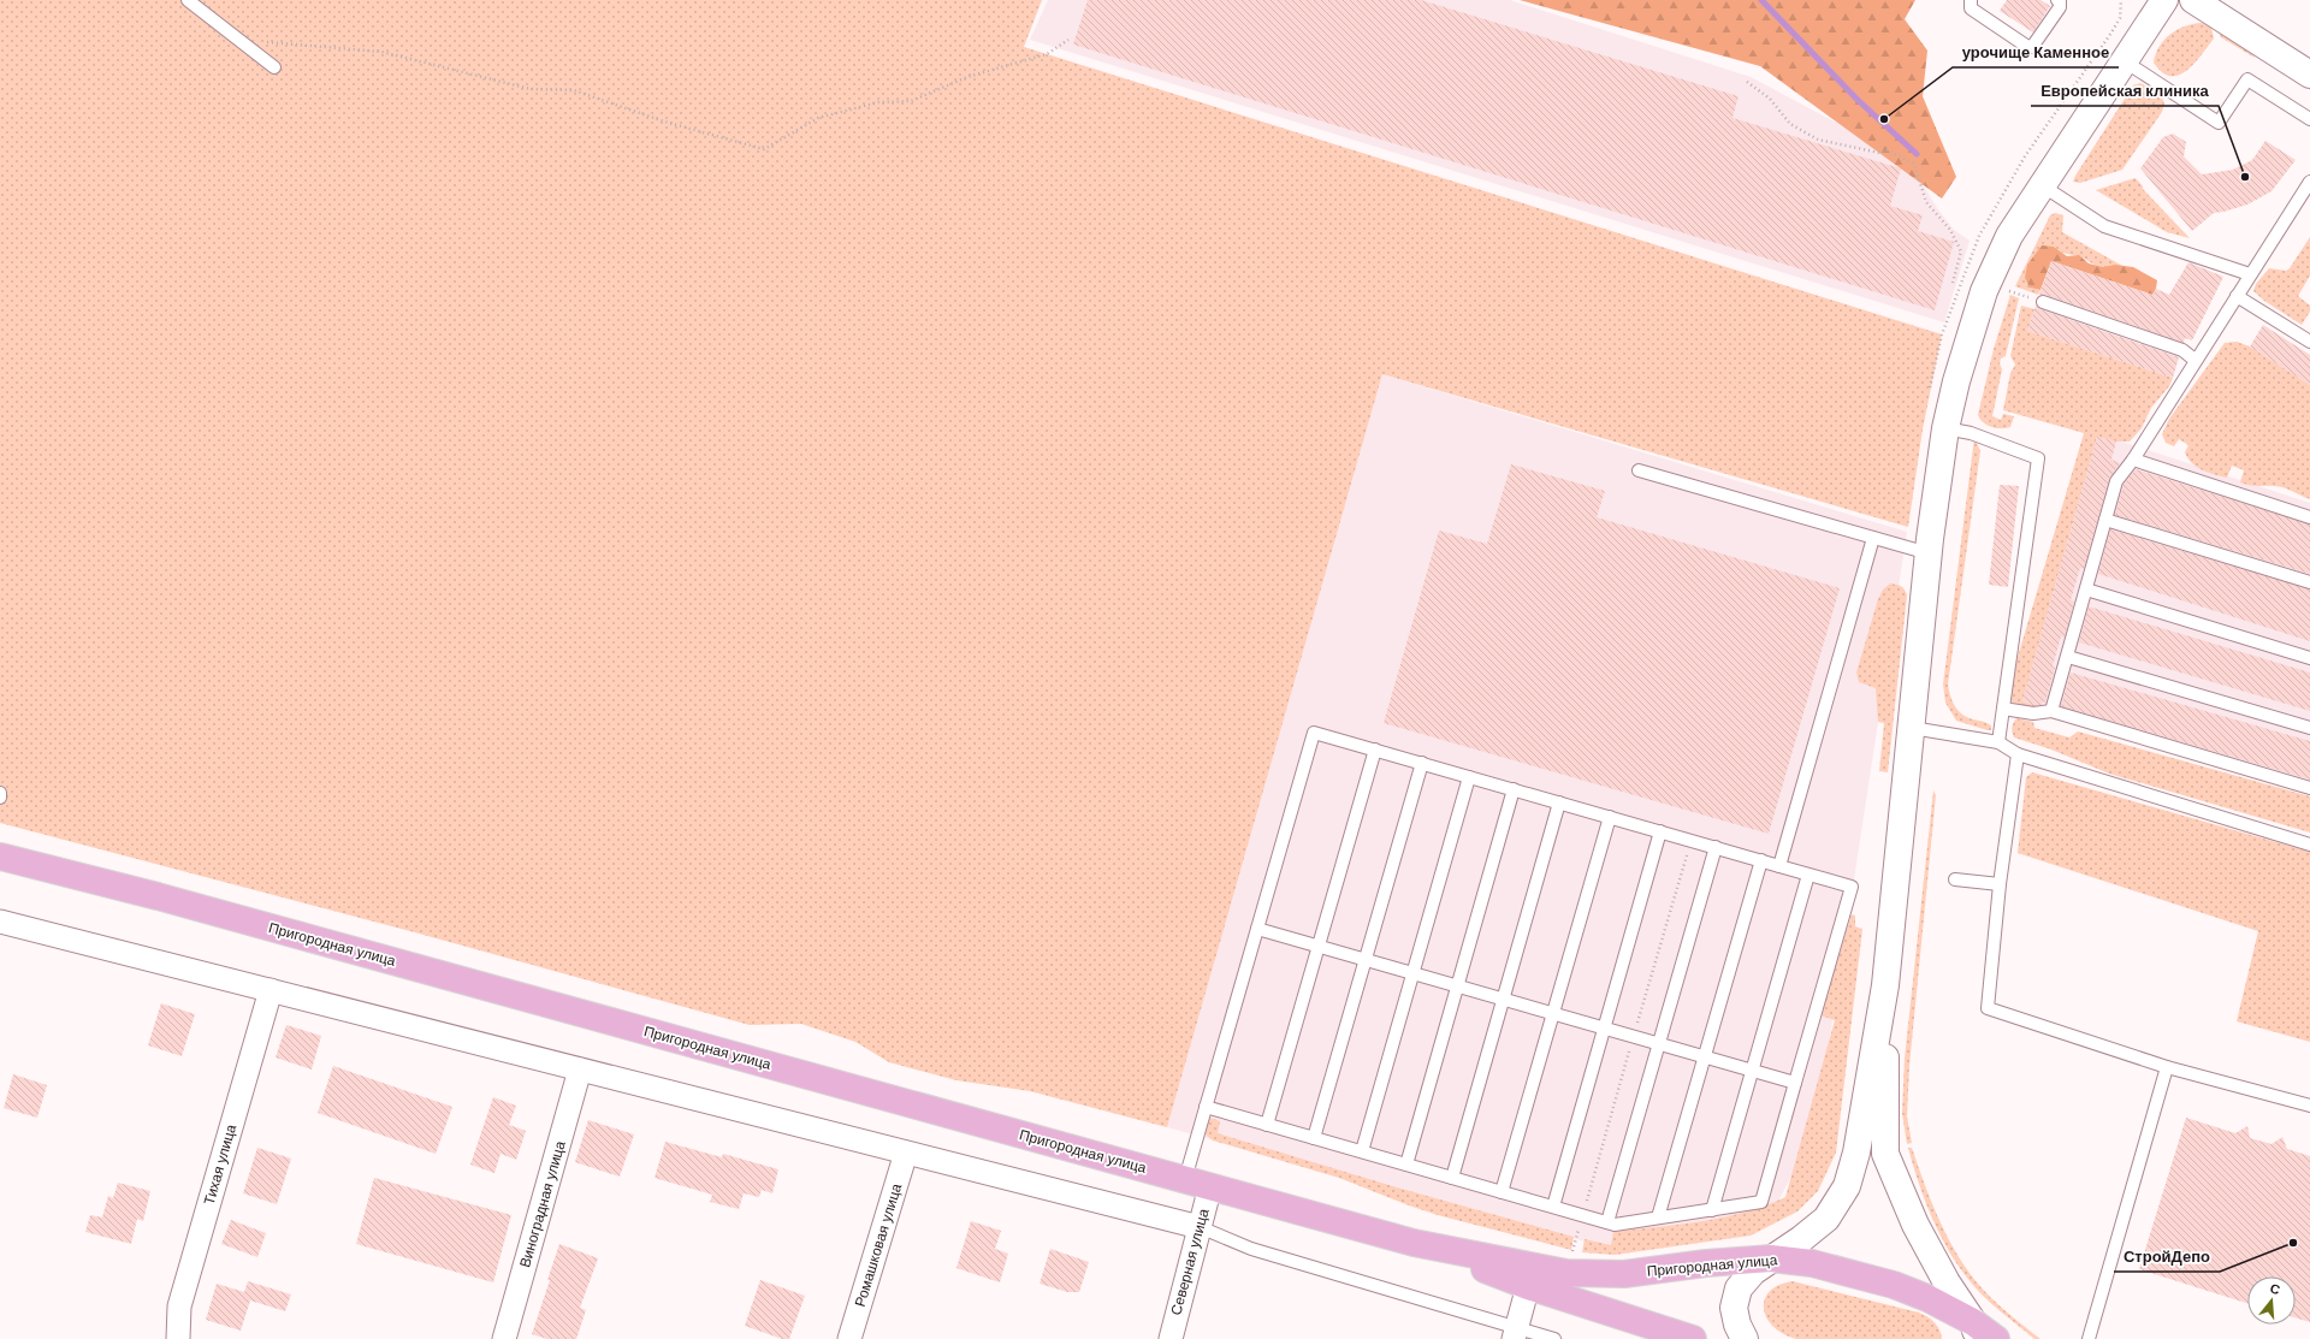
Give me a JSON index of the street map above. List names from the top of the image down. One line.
{"streets":{"main road":["Пригородная улица"],"street":["Тихая улица","Виноградная улица","Ромашковая улица","Северная улица"]},"crossings":[["Пригородная улица","Северная улица"]],"places":["урочище Каменное","Европейская клиника","СтройДепо"],"north":"top"}
